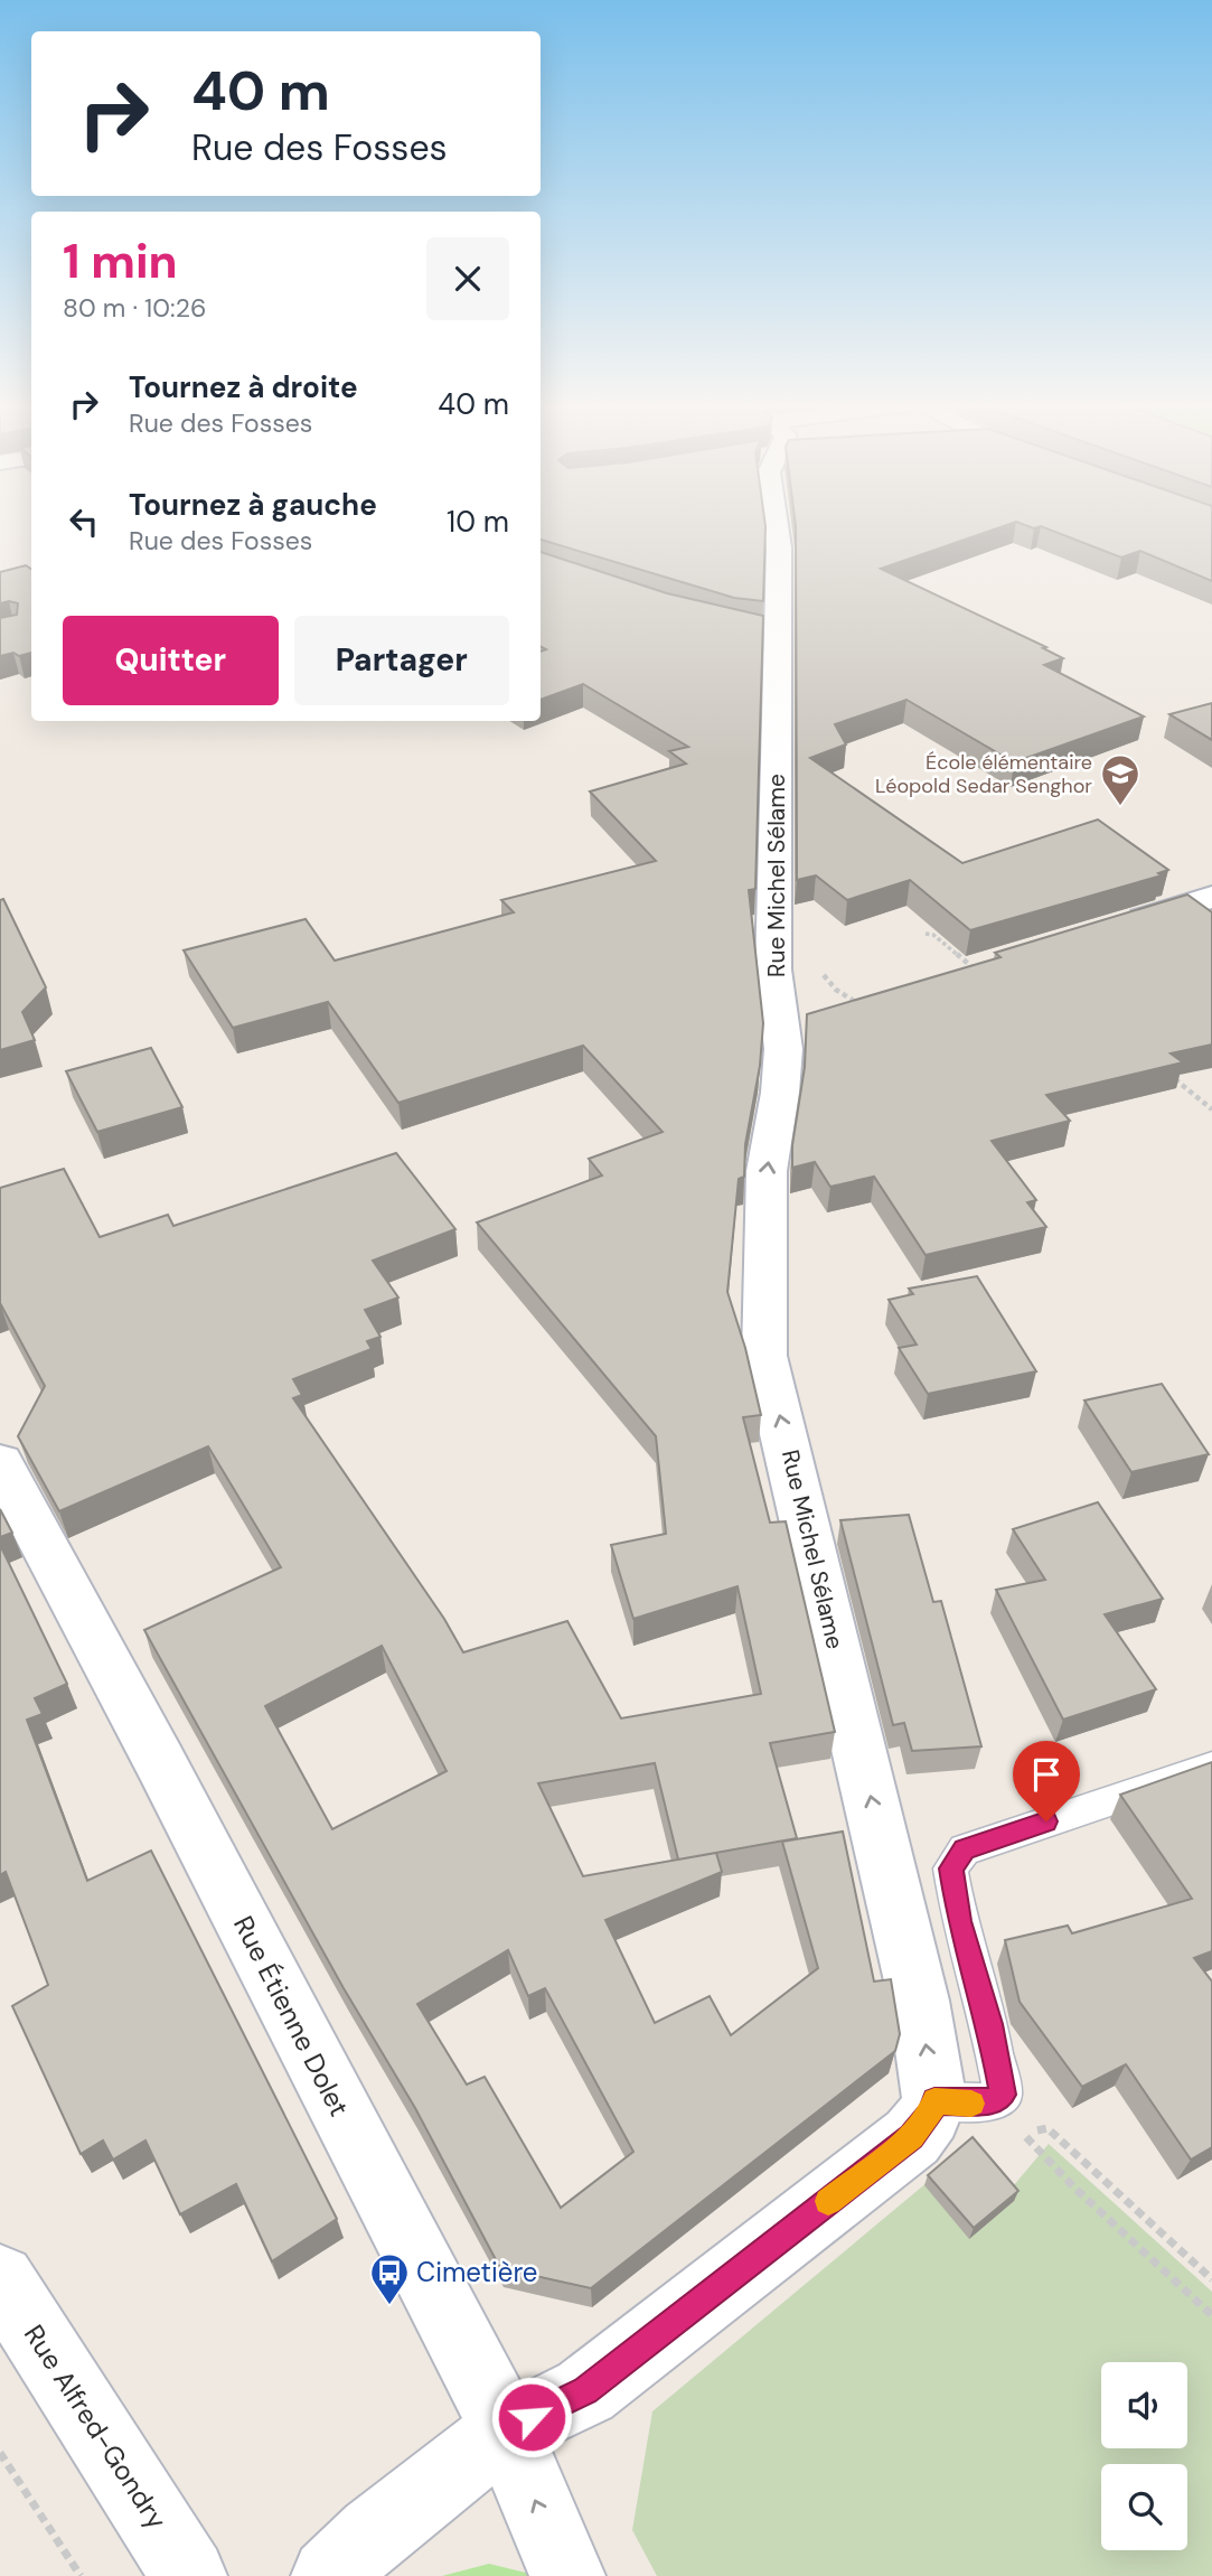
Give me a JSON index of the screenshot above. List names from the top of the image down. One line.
{"streets":{"street":["Rue Michel Sélame","Rue Étienne Dolet","Rue Alfred-Gondry"]},"one_way":["Rue Michel Sélame"],"places":{"school or university":["École élémentaire Léopold Sedar Senghor"],"bus stop":["Cimetière"]},"page":{"turn":["40 m","Rue des Fosses"],"heading":["1 min","80 m · 10:26"],"list":[{"name":"Tournez à droite","note":"Rue des Fosses","value":"40 m"},{"name":"Tournez à gauche","note":"Rue des Fosses","value":"10 m"}],"buttons":["Quitter","Partager"]}}
